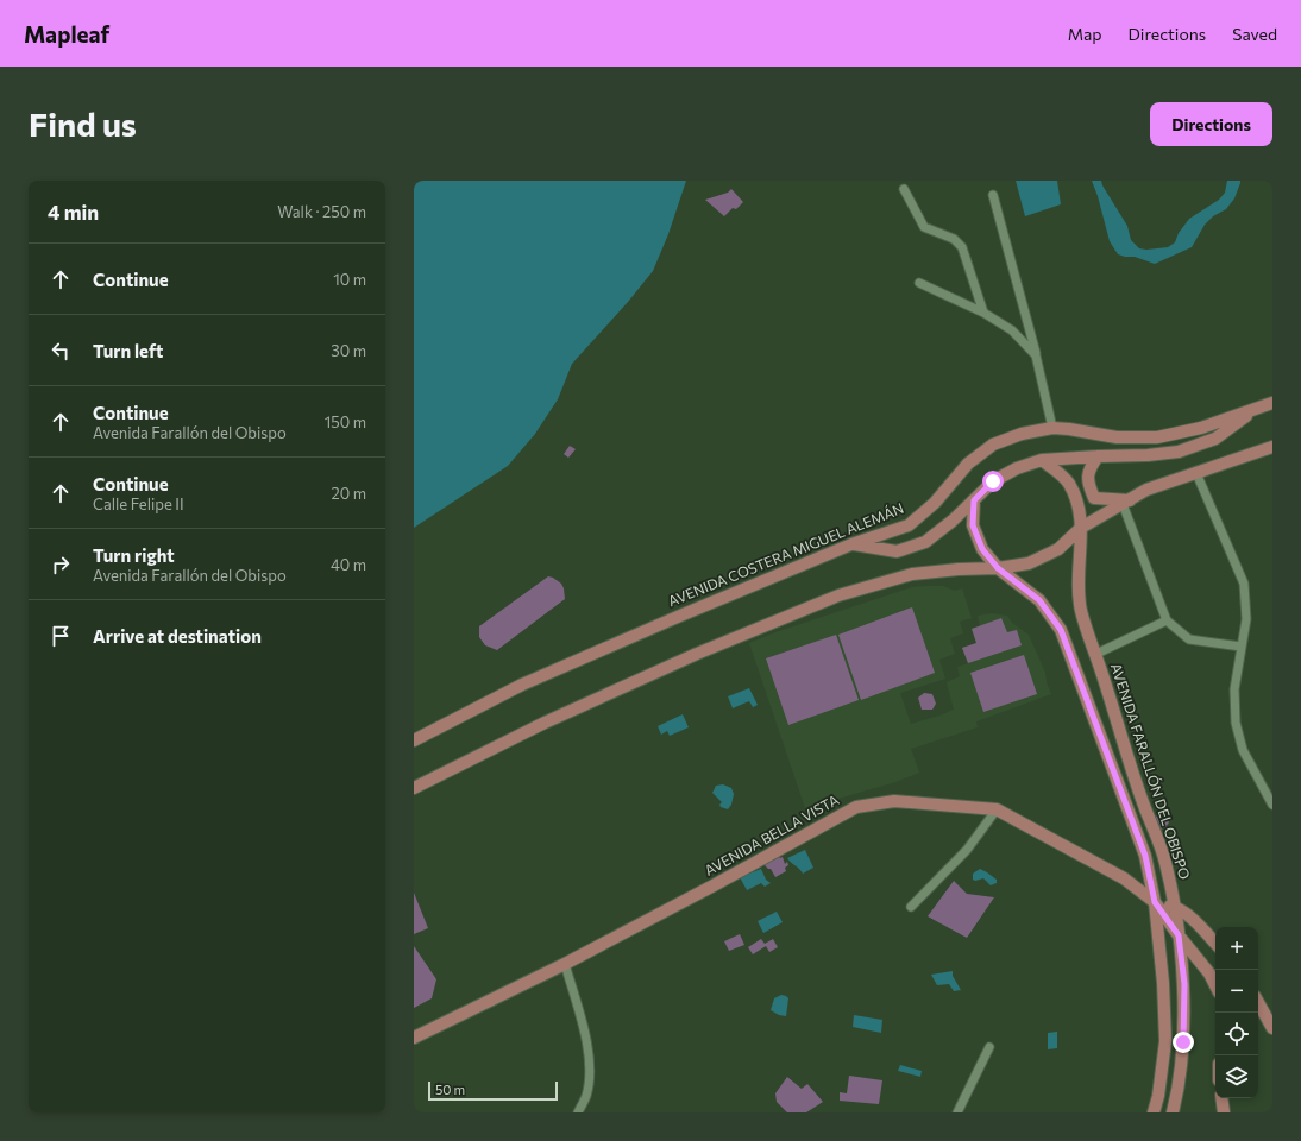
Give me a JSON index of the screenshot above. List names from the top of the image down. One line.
{"streets":{"main road":["AVENIDA COSTERA MIGUEL ALEMÁN","AVENIDA FARALLÓN DEL OBISPO","AVENIDA BELLA VISTA"]},"scale_bar":"50 m","page":{"header":"Mapleaf","nav":["Map","Directions","Saved"],"buttons":"Directions","title":"Find us","heading":["4 min","Walk · 250 m"],"list":[["Continue","10 m"],["Turn left","30 m"],["Continue","Avenida Farallón del Obispo","150 m"],["Continue","Calle Felipe II","20 m"],["Turn right","Avenida Farallón del Obispo","40 m"],"Arrive at destination"],"map_buttons":["+","−"],"scale":"50 m"}}
